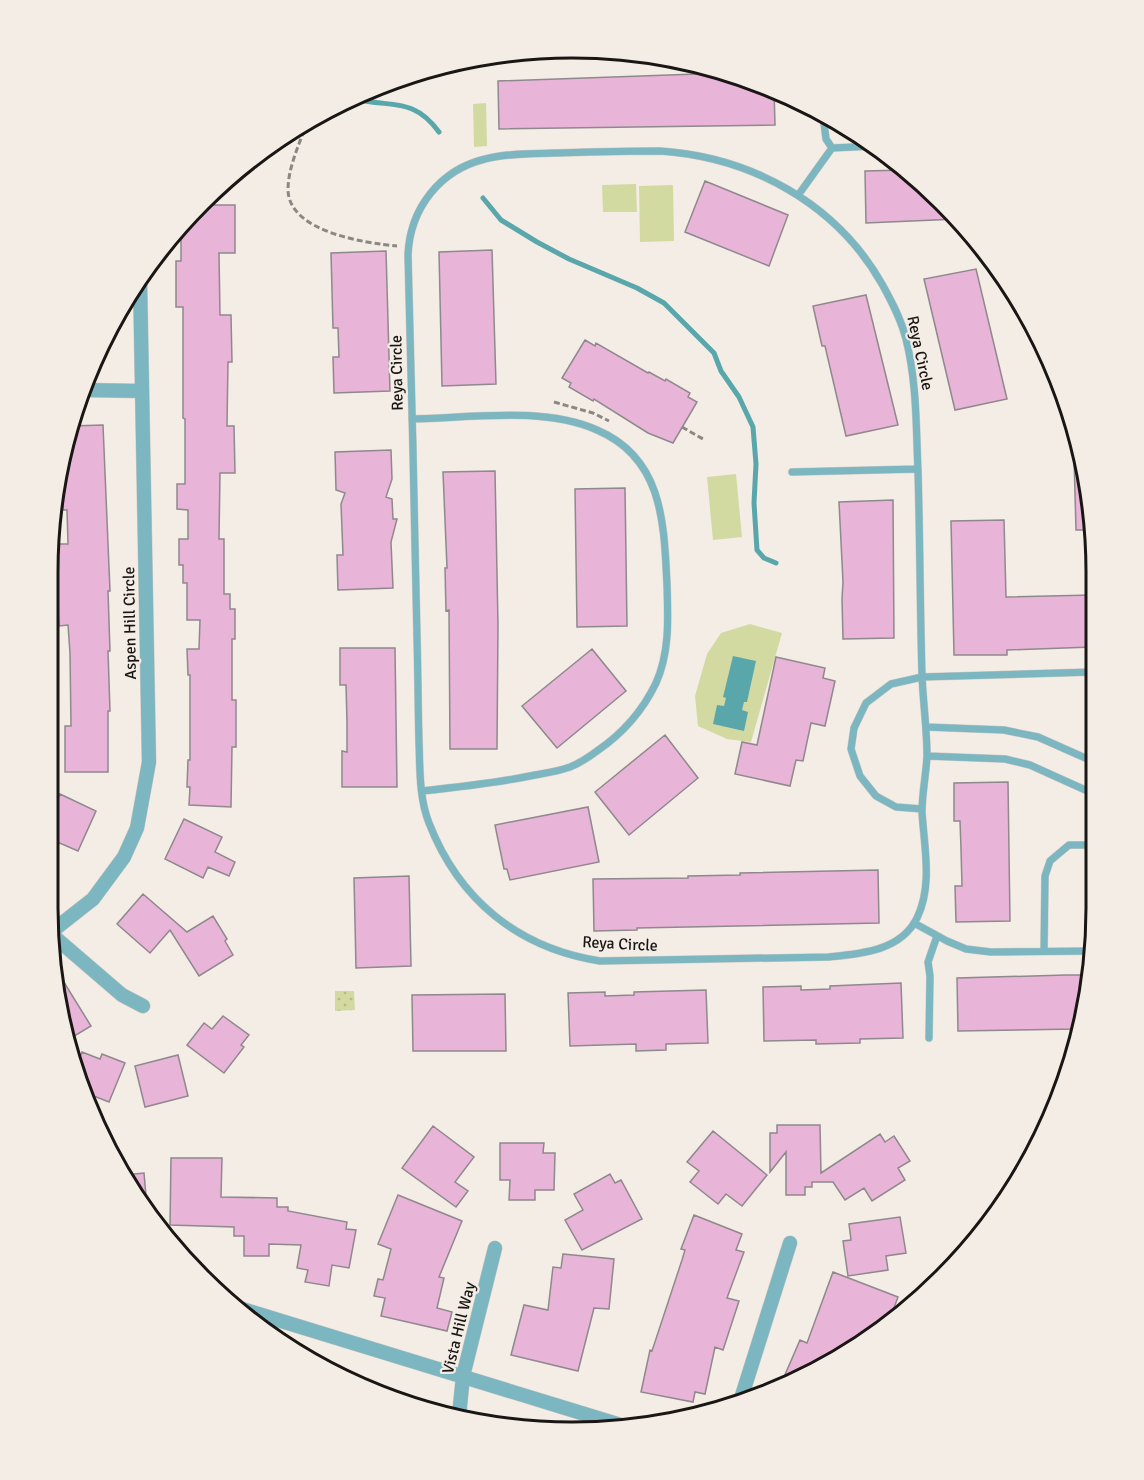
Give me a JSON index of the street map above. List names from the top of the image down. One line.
{"streets":{"street":["Aspen Hill Circle","Vista Hill Way"],"lane":["Reya Circle"]}}
